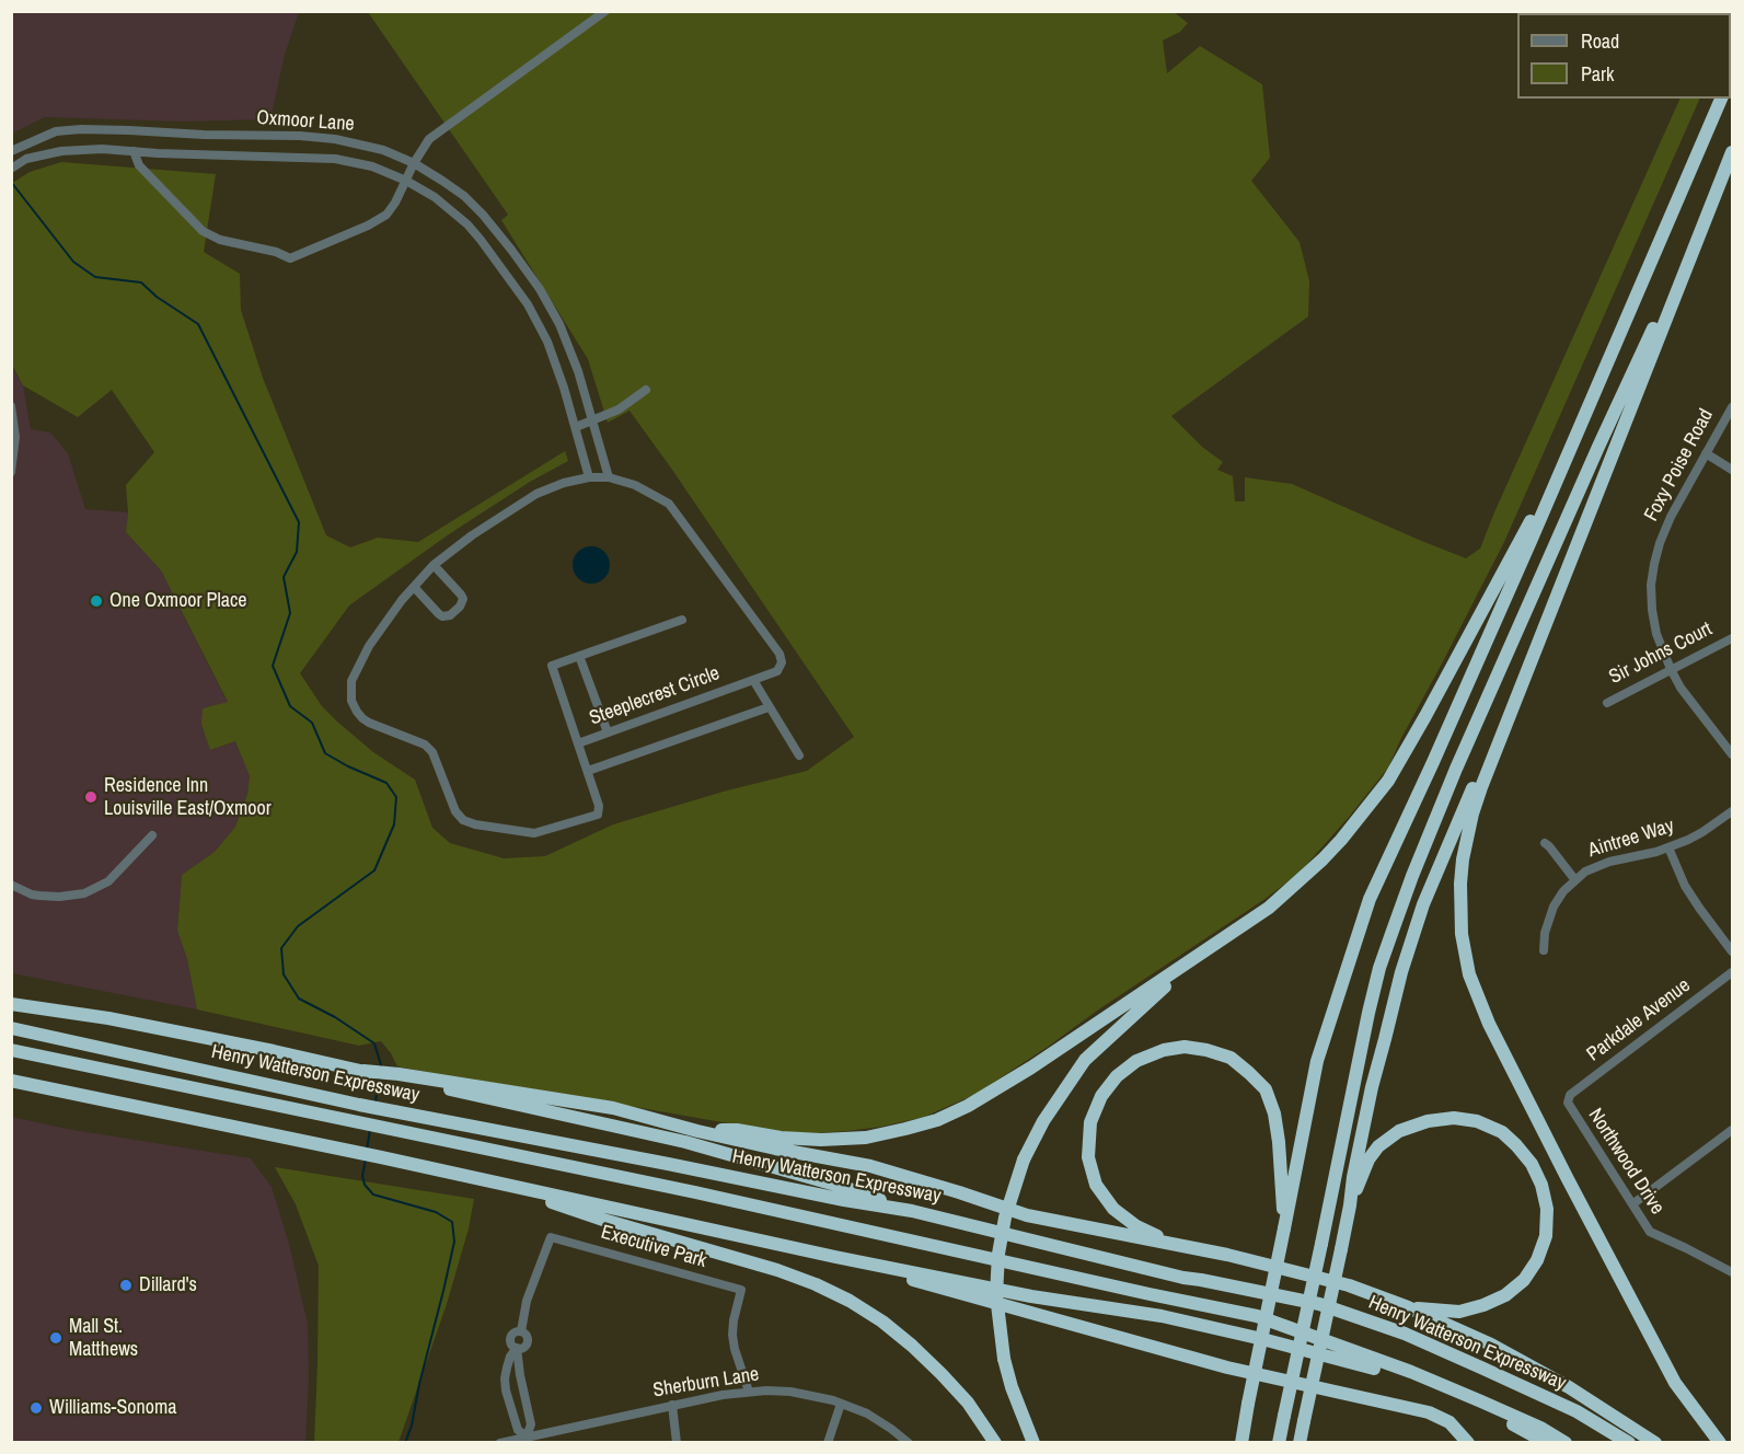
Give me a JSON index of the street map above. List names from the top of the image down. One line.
{"streets":{"highway":["Henry Watterson Expressway"],"street":["Oxmoor Lane","Foxy Poise Road","Sir Johns Court","Steeplecrest Circle","Aintree Way","Parkdale Avenue","Northwood Drive","Executive Park","Sherburn Lane"]},"crossings":[["Oxmoor Lane","Steeplecrest Circle"],["Foxy Poise Road","Sir Johns Court"],["Parkdale Avenue","Northwood Drive"],["Executive Park","Sherburn Lane"]],"places":["One Oxmoor Place","Residence Inn Louisville East/Oxmoor","Dillard's","Mall St. Matthews","Williams-Sonoma"],"legend":["Road","Park"]}
